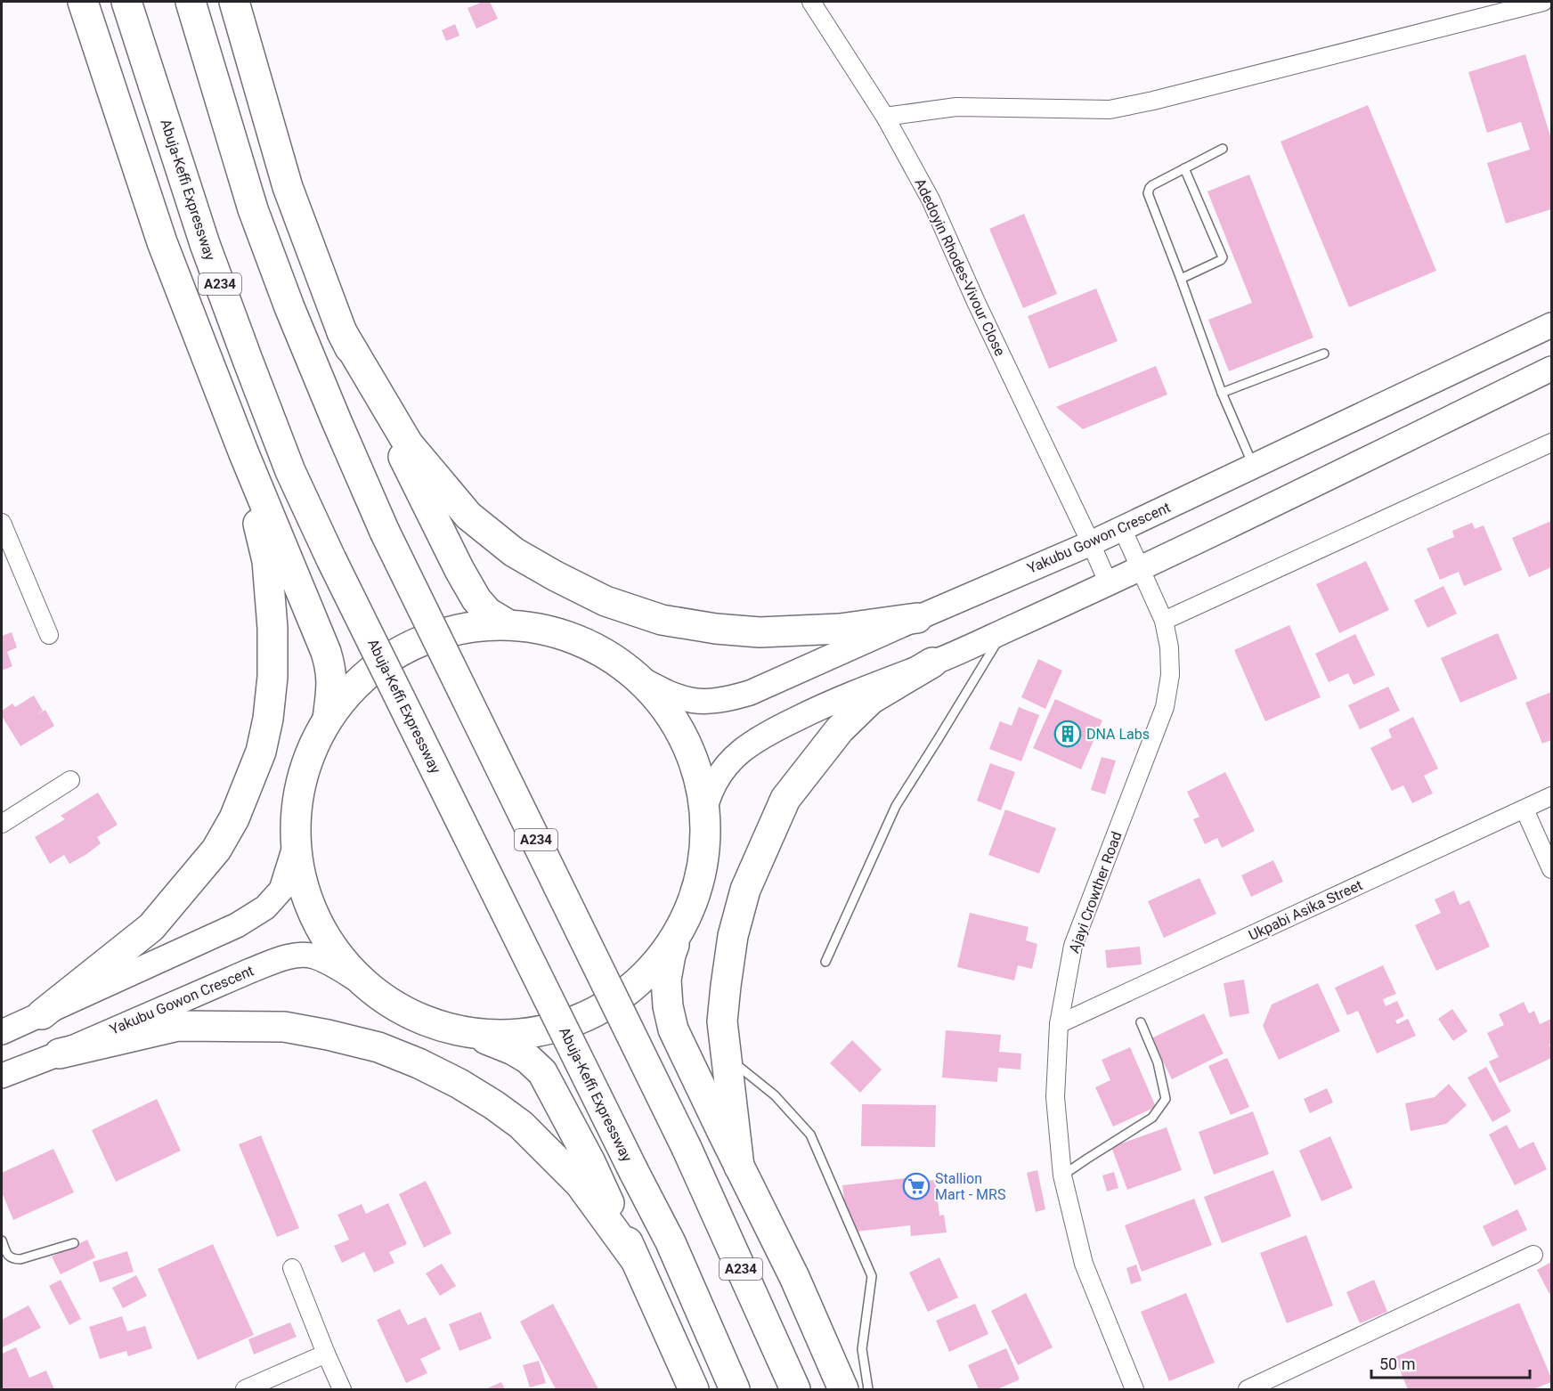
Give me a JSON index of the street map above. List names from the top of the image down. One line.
{"streets":{"highway":["Abuja-Keffi Expressway","A234"],"main road":["Yakubu Gowon Crescent"],"street":["Adedoyin Rhodes-Vivour Close","Ajayi Crowther Road","Ukpabi Asika Street"]},"crossings":[["Adedoyin Rhodes-Vivour Close","Yakubu Gowon Crescent"],["Yakubu Gowon Crescent","Ajayi Crowther Road"],["Ajayi Crowther Road","Ukpabi Asika Street"]],"places":{"building":["DNA Labs"],"supermarket":["Stallion Mart - MRS"]},"scale_bar":"50 m"}
